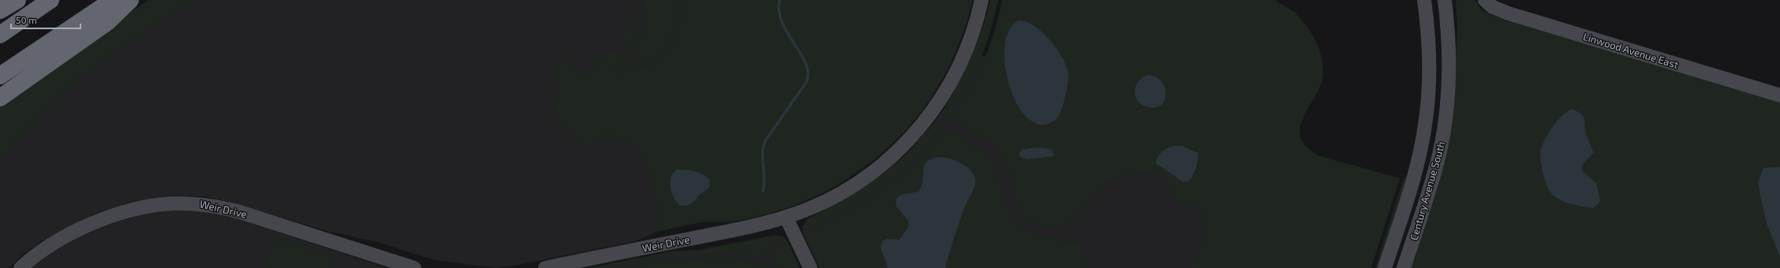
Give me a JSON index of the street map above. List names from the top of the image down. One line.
{"streets":{"street":["Linwood Avenue East","Century Avenue South","Weir Drive"]},"scale_bar":"50 m"}
